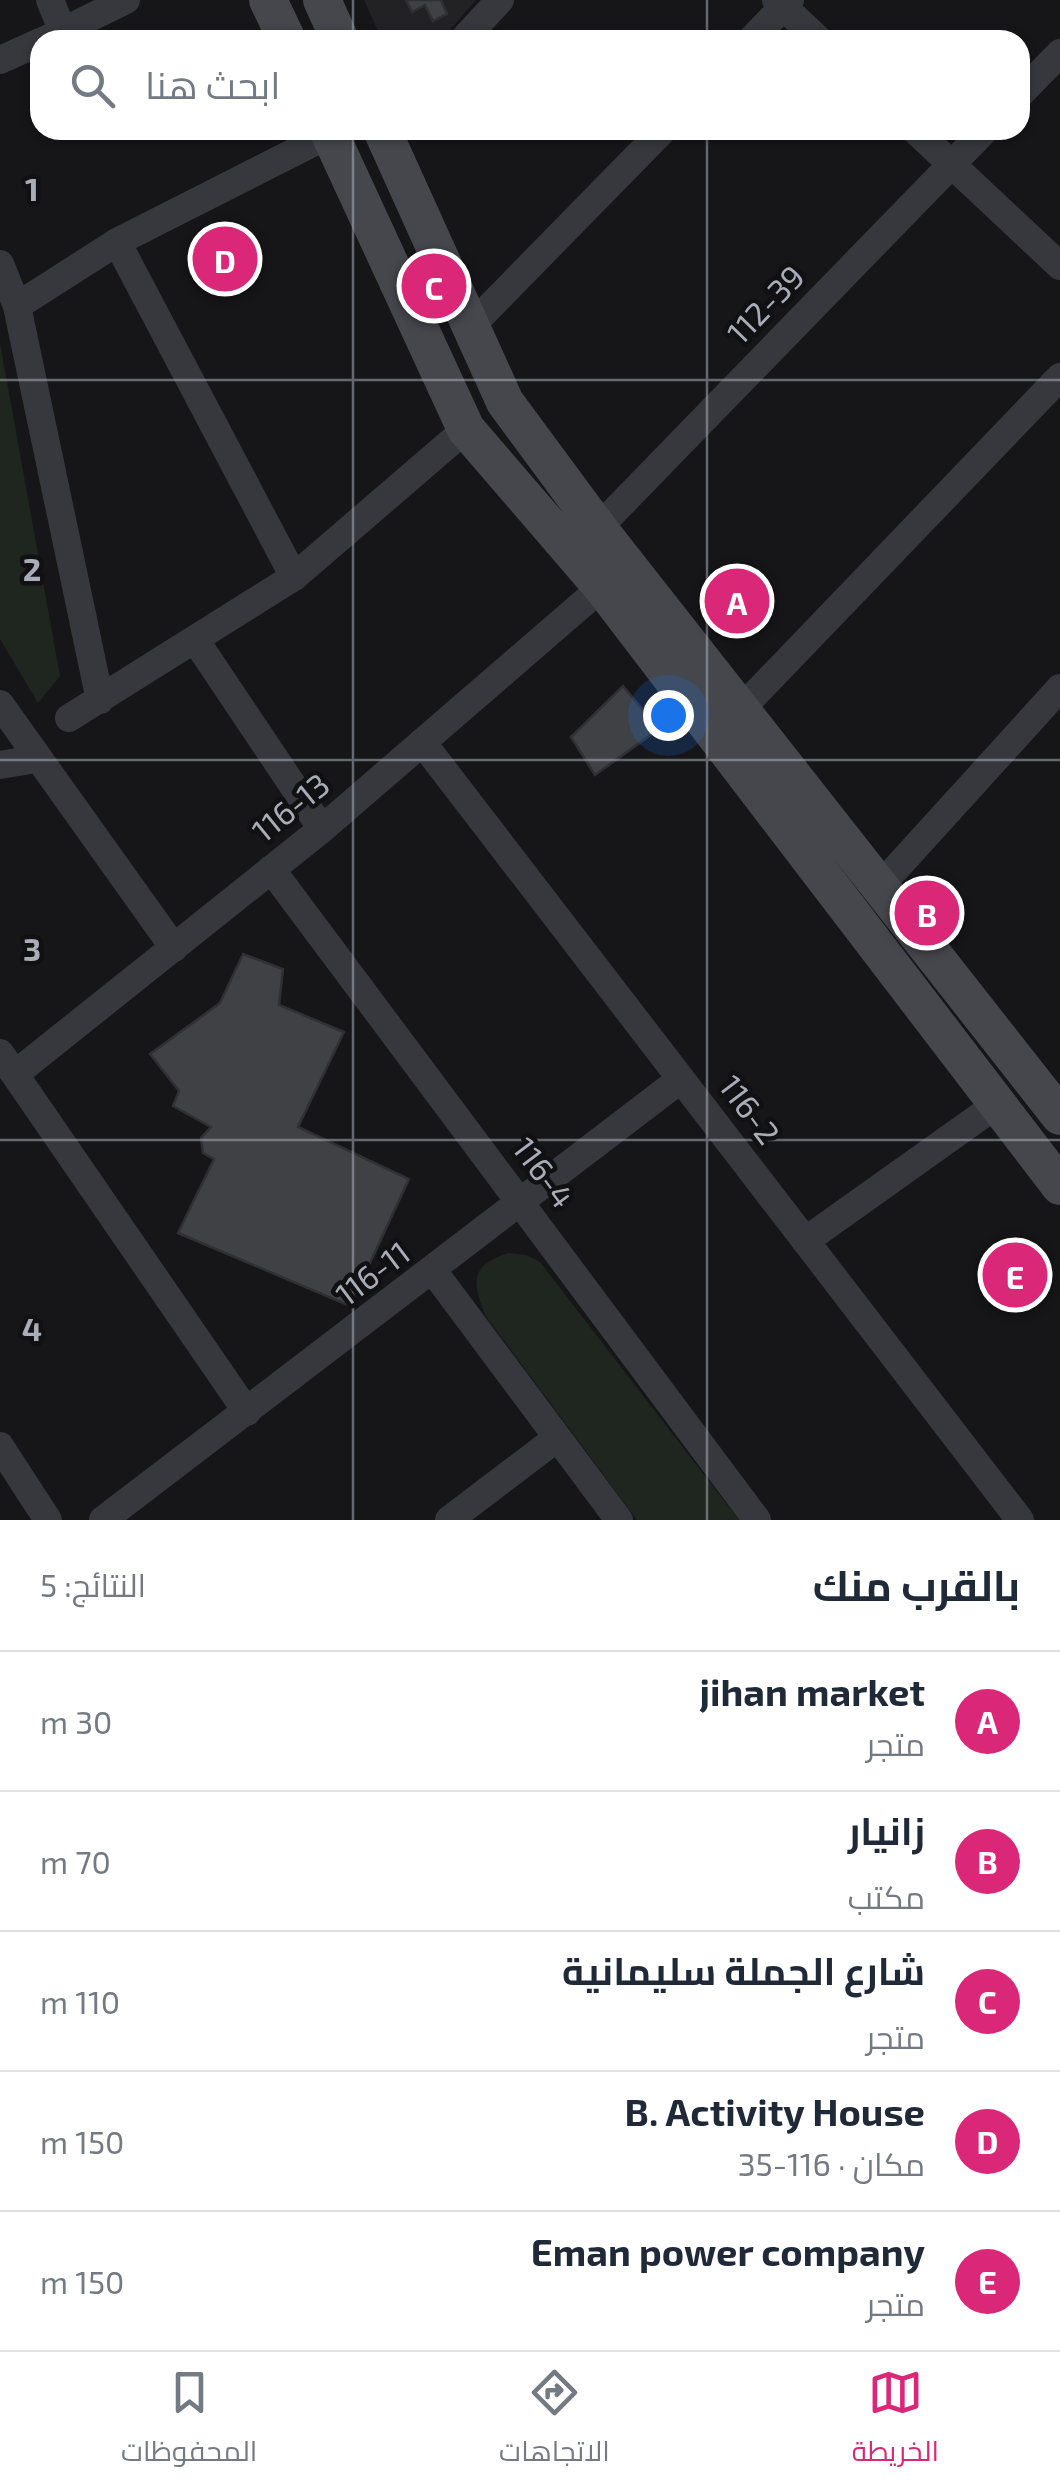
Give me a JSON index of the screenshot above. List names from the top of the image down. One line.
{"streets":{"street":["112-39","116-13","116-2","116-4","116-11"]},"crossings":[["116-13","116-2"],["116-13","116-4"],["116-2","116-11"],["116-4","116-11"]],"page":{"search":"ابحث هنا","pins":["D","C","A","B","E"],"heading":["بالقرب منك","النتائج: 5"],"list":[{"mark":"A","name":"jihan market","note":"متجر","value":"30 m"},{"mark":"B","name":"زانيار","note":"مكتب","value":"70 m"},{"mark":"C","name":"شارع الجملة سليمانية","note":"متجر","value":"110 m"},{"mark":"D","name":"B. Activity House","note":"مكان · 116-35","value":"150 m"},{"mark":"E","name":"Eman power company","note":"متجر","value":"150 m"}],"nav":["الخريطة","الاتجاهات","المحفوظات"]},"grid":{"rows":["1","2","3","4"]}}
